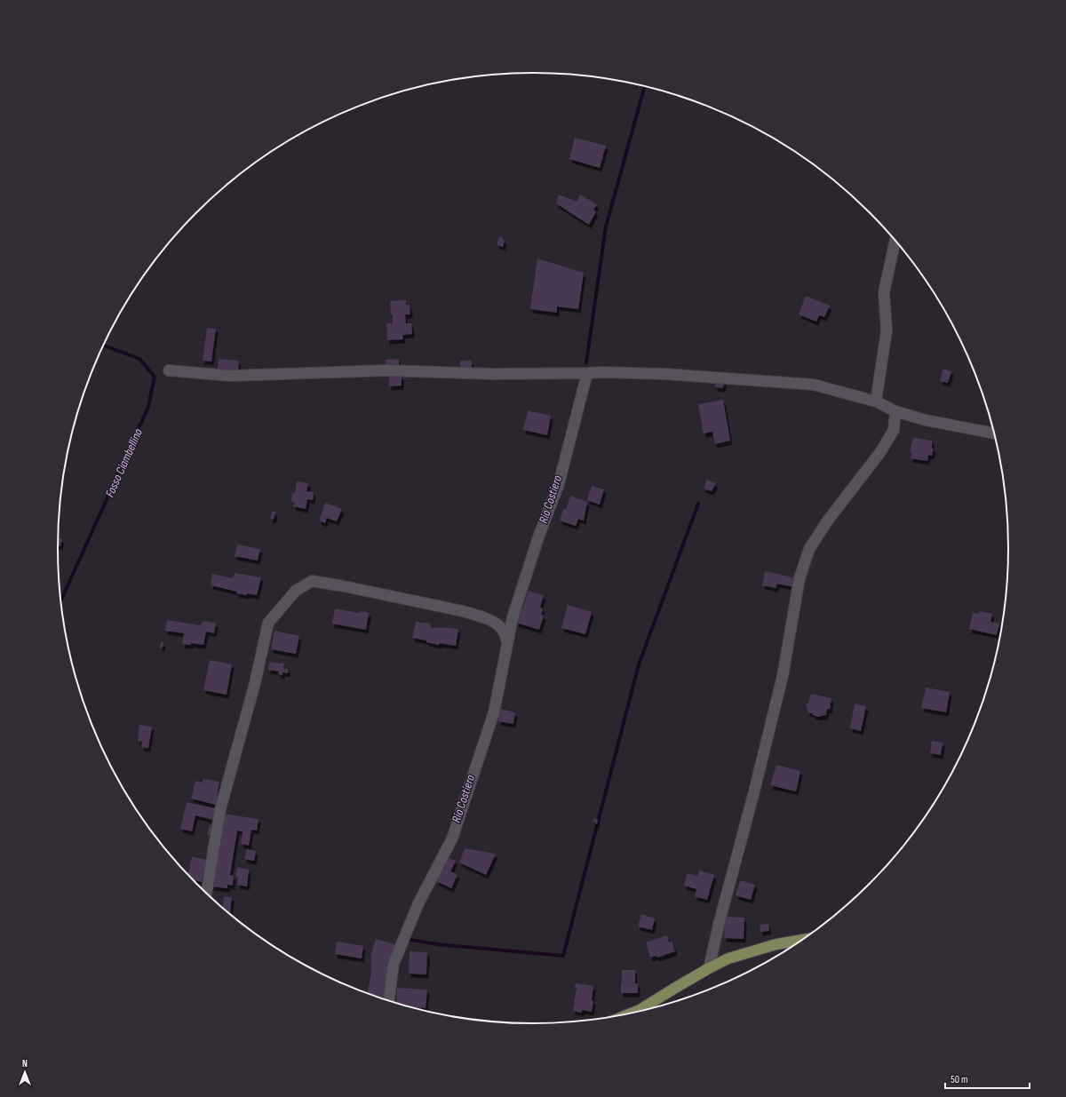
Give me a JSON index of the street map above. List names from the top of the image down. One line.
{"water":["Fosso Ciambellino","Rio Costiero"],"scale_bar":"50 m","north":"top"}
